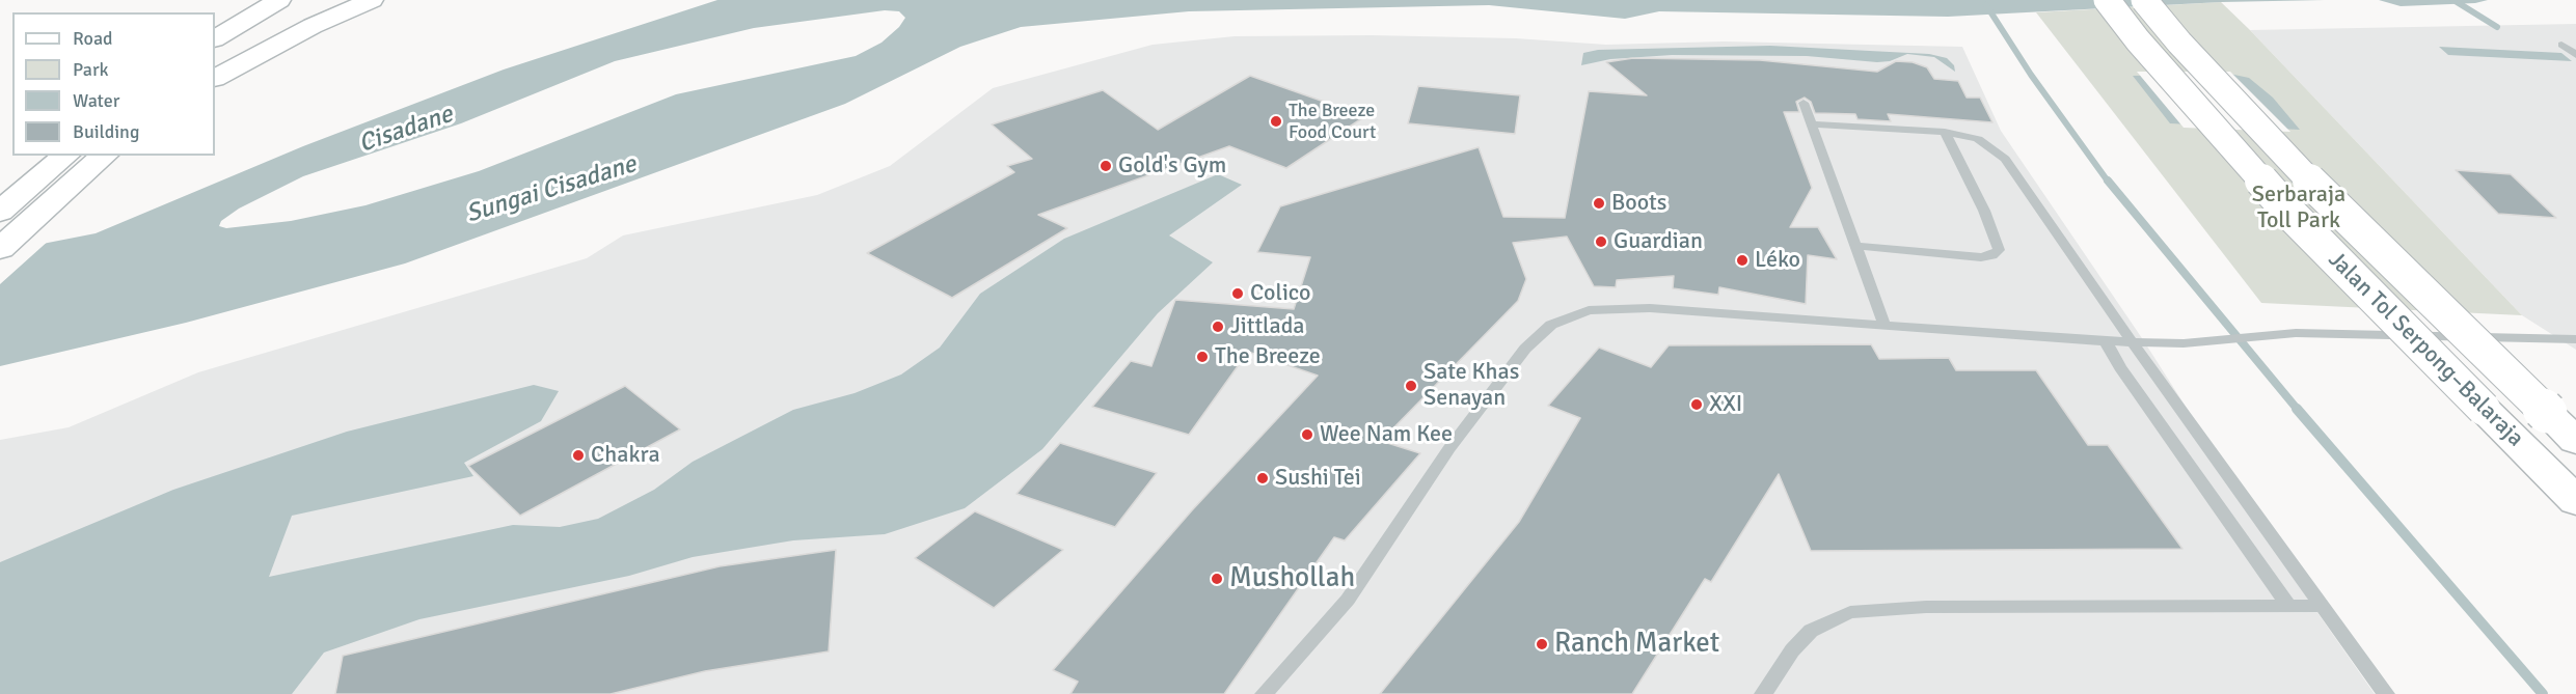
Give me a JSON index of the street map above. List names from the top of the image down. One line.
{"streets":{"main road":["Jalan Tol Serpong–Balaraja"]},"water":["Cisadane","Sungai Cisadane"],"parks":["Serbaraja Toll Park"],"places":["The Breeze Food Court","Gold's Gym","Boots","Guardian","Léko","Colico","Jittlada","The Breeze","Sate Khas Senayan","XXI","Wee Nam Kee","Chakra","Sushi Tei","Mushollah","Ranch Market"],"legend":["Road","Park","Water","Building"]}
